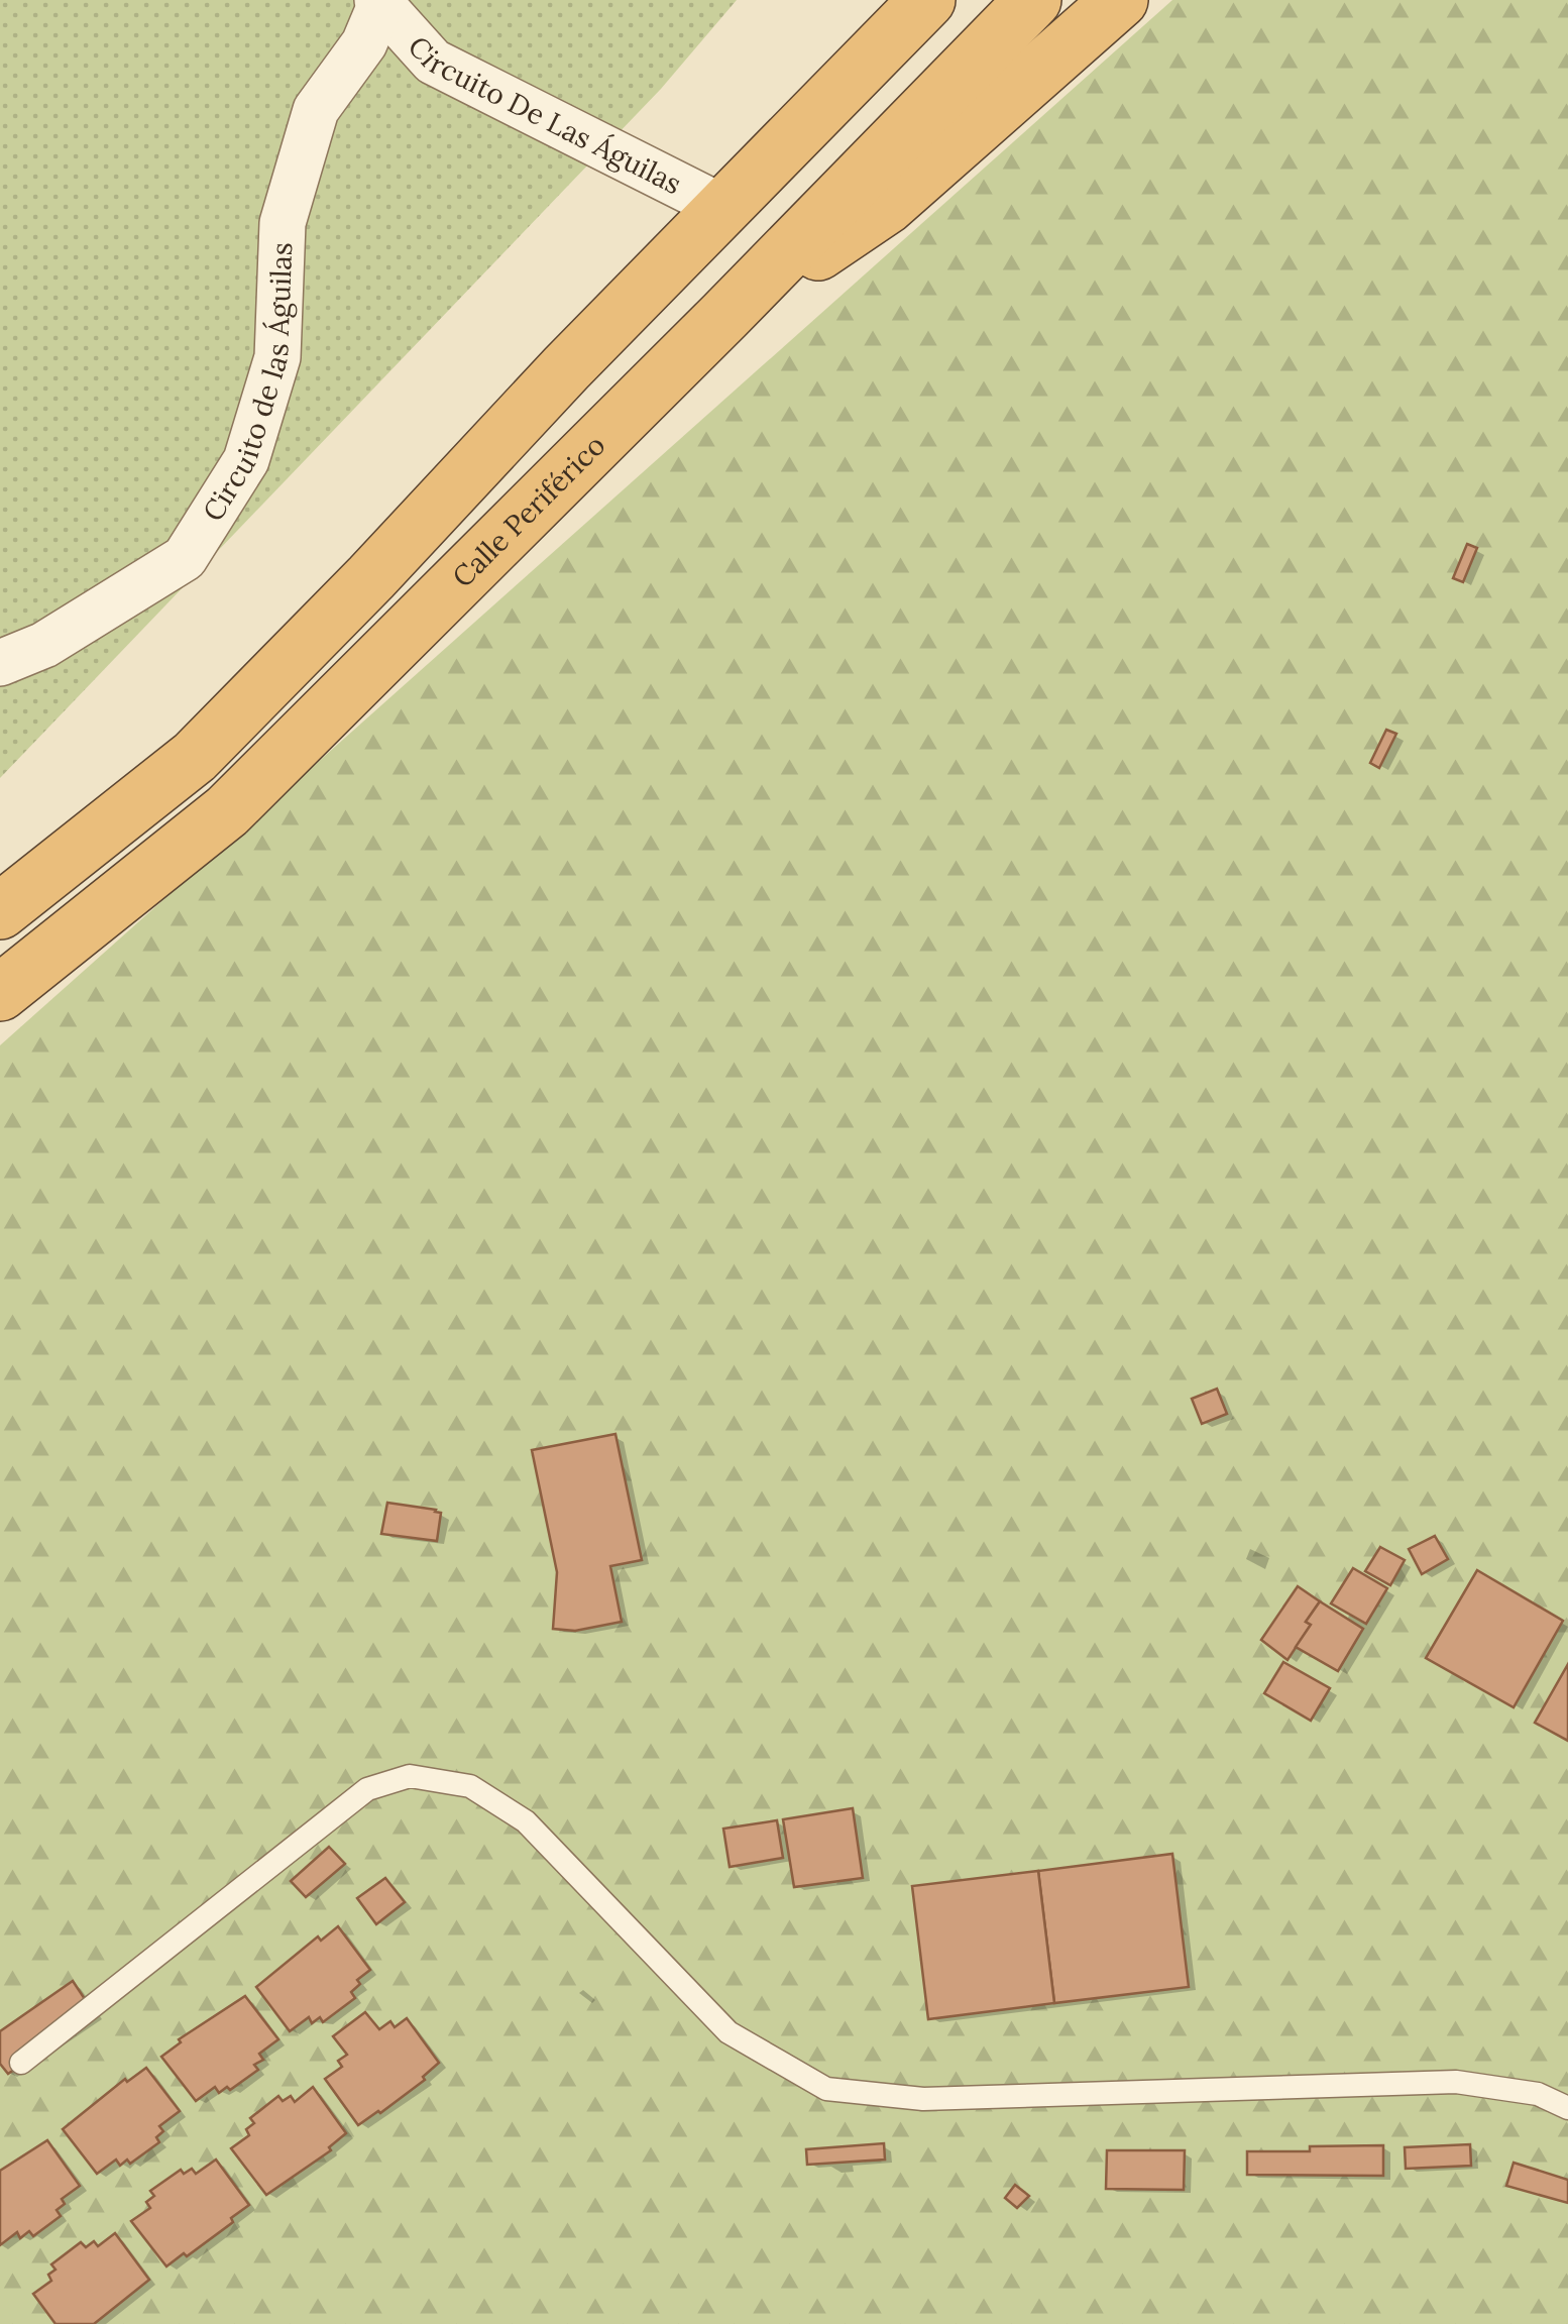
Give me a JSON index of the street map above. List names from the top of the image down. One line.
{"streets":{"highway":["Calle Periférico"],"street":["Circuito De Las Águilas","Circuito de las Águilas"]},"crossings":[["Circuito De Las Águilas","Circuito de las Águilas"]]}
